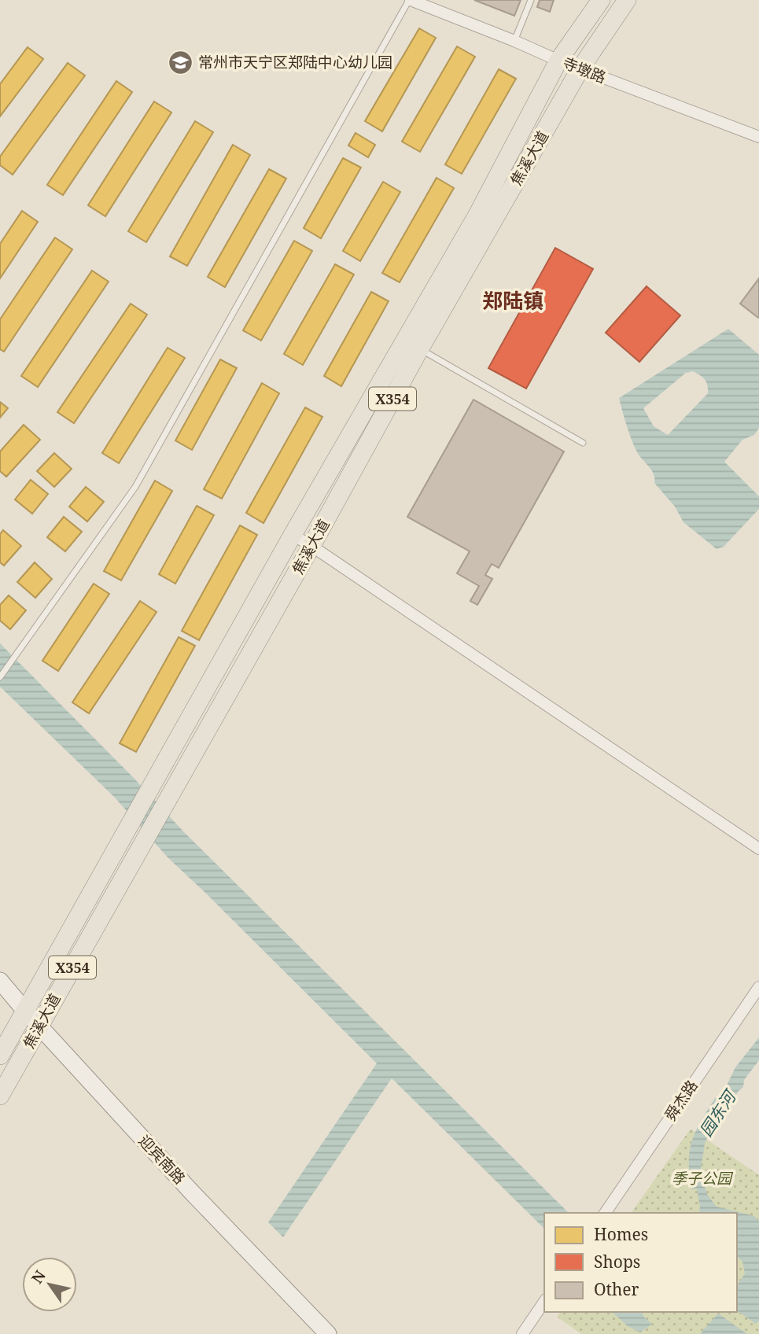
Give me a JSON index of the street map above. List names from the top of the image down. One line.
{"streets":{"main road":["焦溪大道","X354"],"street":["寺墩路","舜杰路","迎宾南路"]},"crossings":[["寺墩路","焦溪大道"],["焦溪大道","迎宾南路"]],"districts":["郑陆镇"],"water":["园东河"],"parks":["季子公园"],"places":{"school or university":["常州市天宁区郑陆中心幼儿园"]},"legend":["Homes","Shops","Other"],"north":"top left"}
